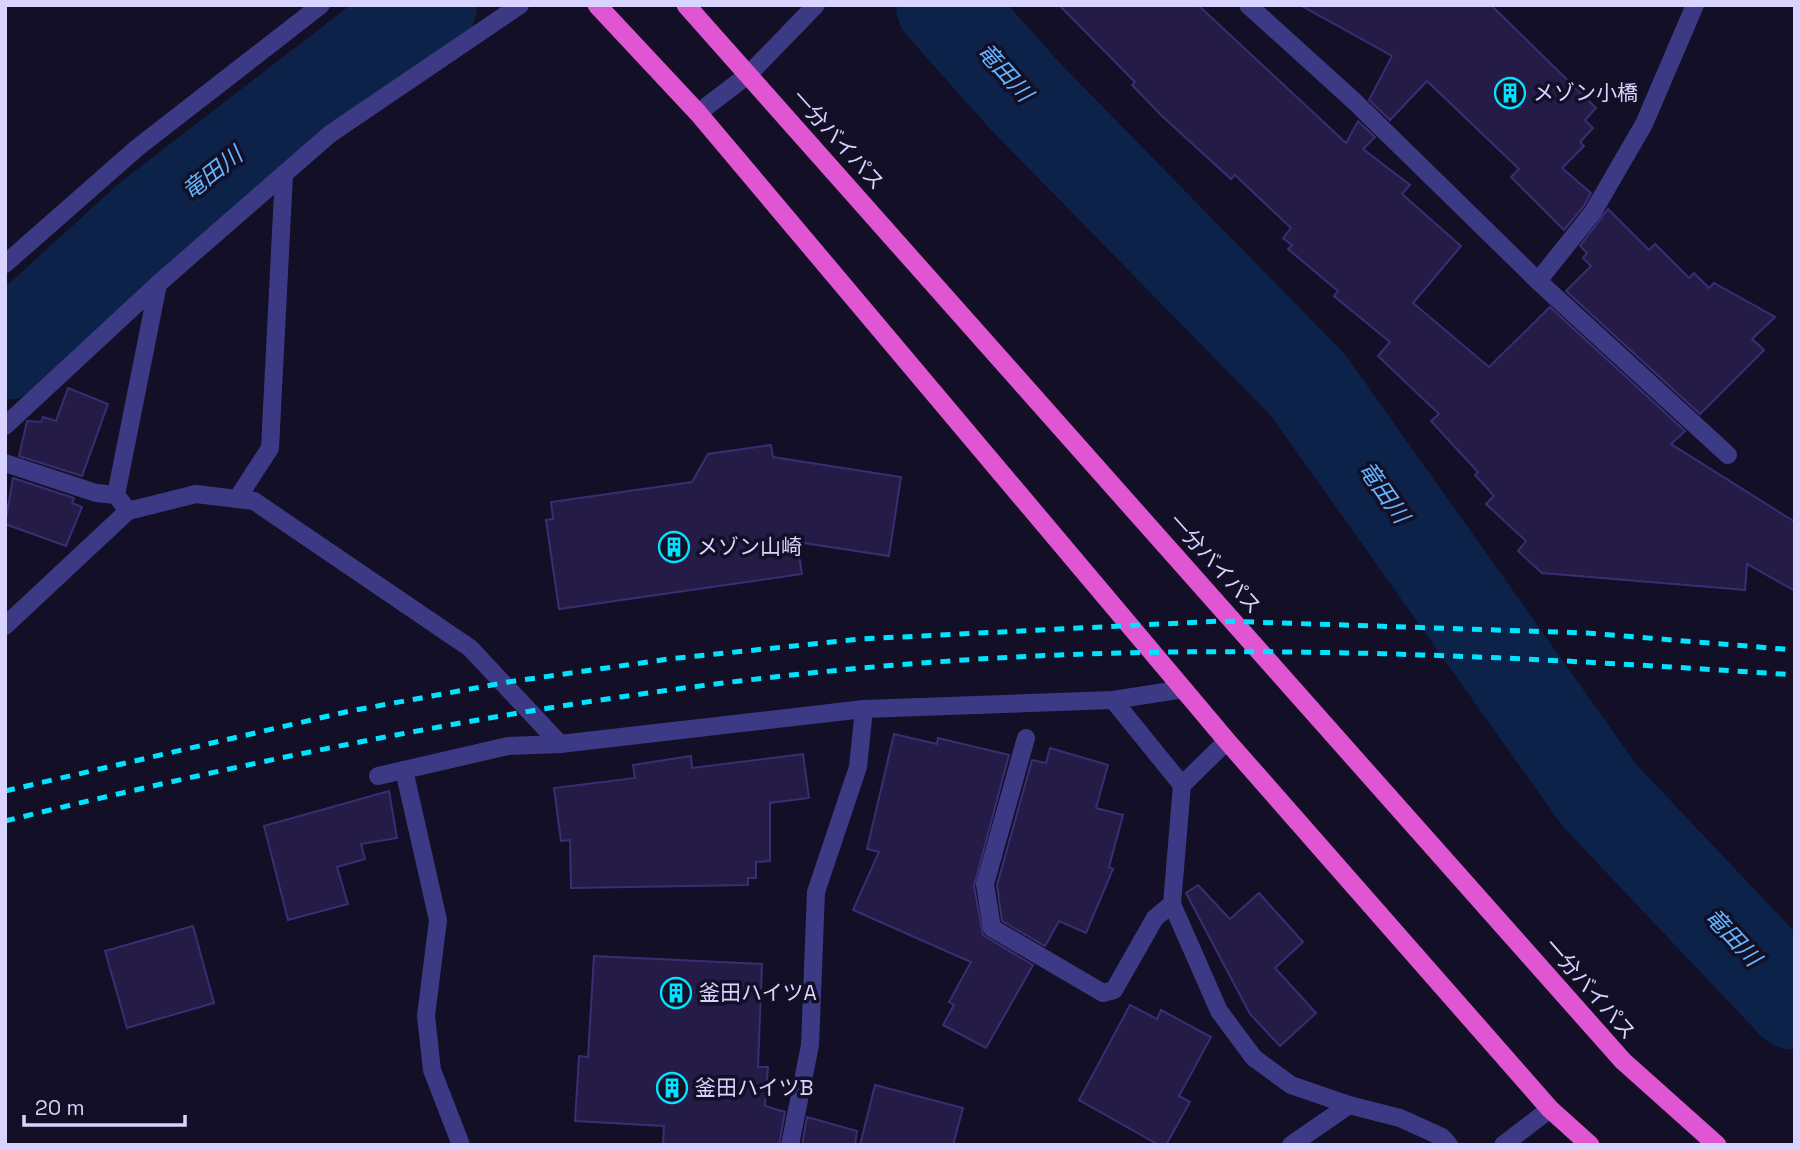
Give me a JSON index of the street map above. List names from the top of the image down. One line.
{"streets":{"highway":["一分バイパス"]},"water":["竜田川"],"places":{"building":["メゾン小橋","メゾン山崎","釜田ハイツA","釜田ハイツB"]},"scale_bar":"20 m"}
